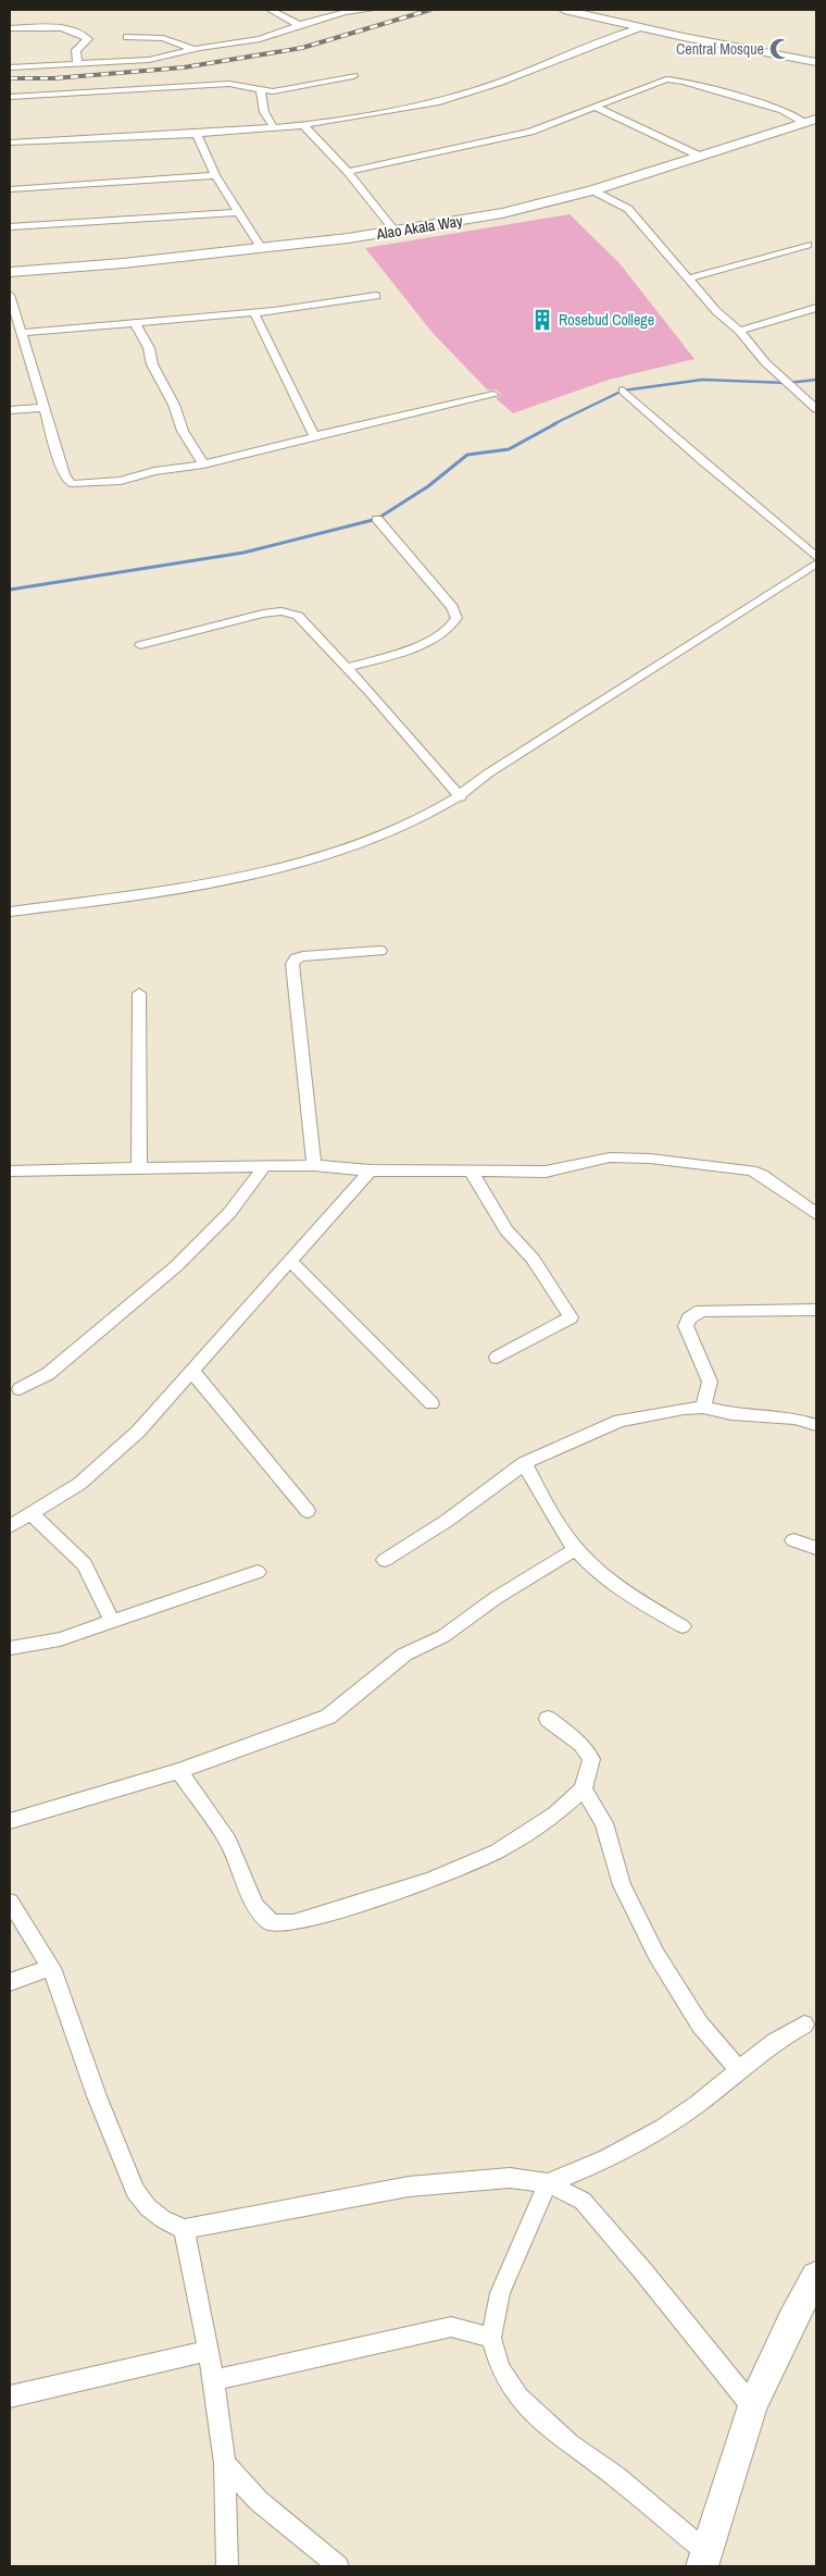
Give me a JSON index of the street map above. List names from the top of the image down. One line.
{"streets":{"street":["Alao Akala Way"]},"places":{"mosque":["Central Mosque"],"building":["Rosebud College"]}}
